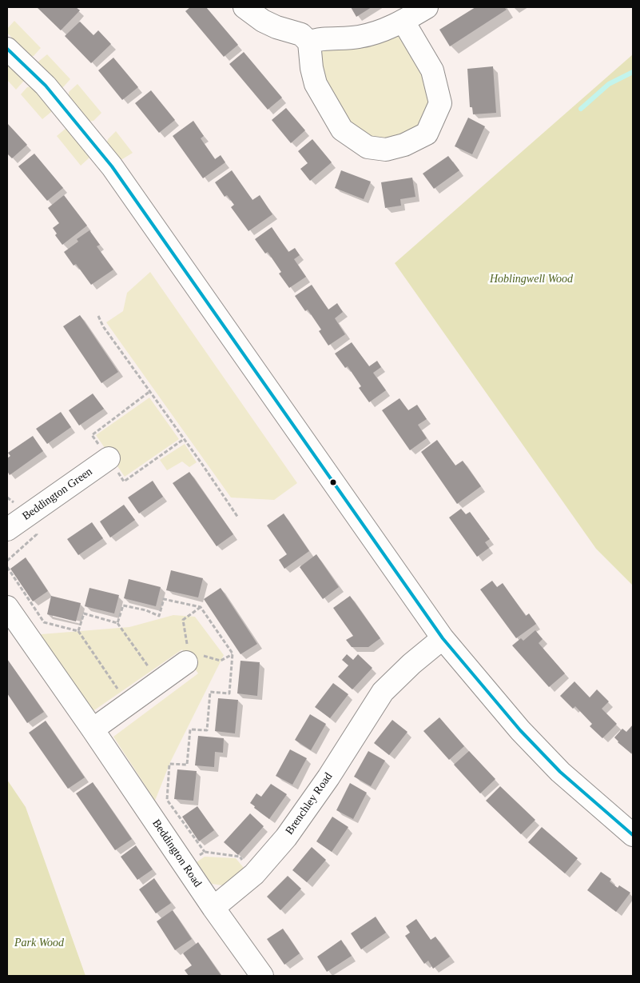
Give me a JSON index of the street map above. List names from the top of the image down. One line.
{"streets":{"street":["Beddington Green","Brenchley Road","Beddington Road"]},"crossings":[["Brenchley Road","Beddington Road"]],"parks":["Hoblingwell Wood","Park Wood"]}
